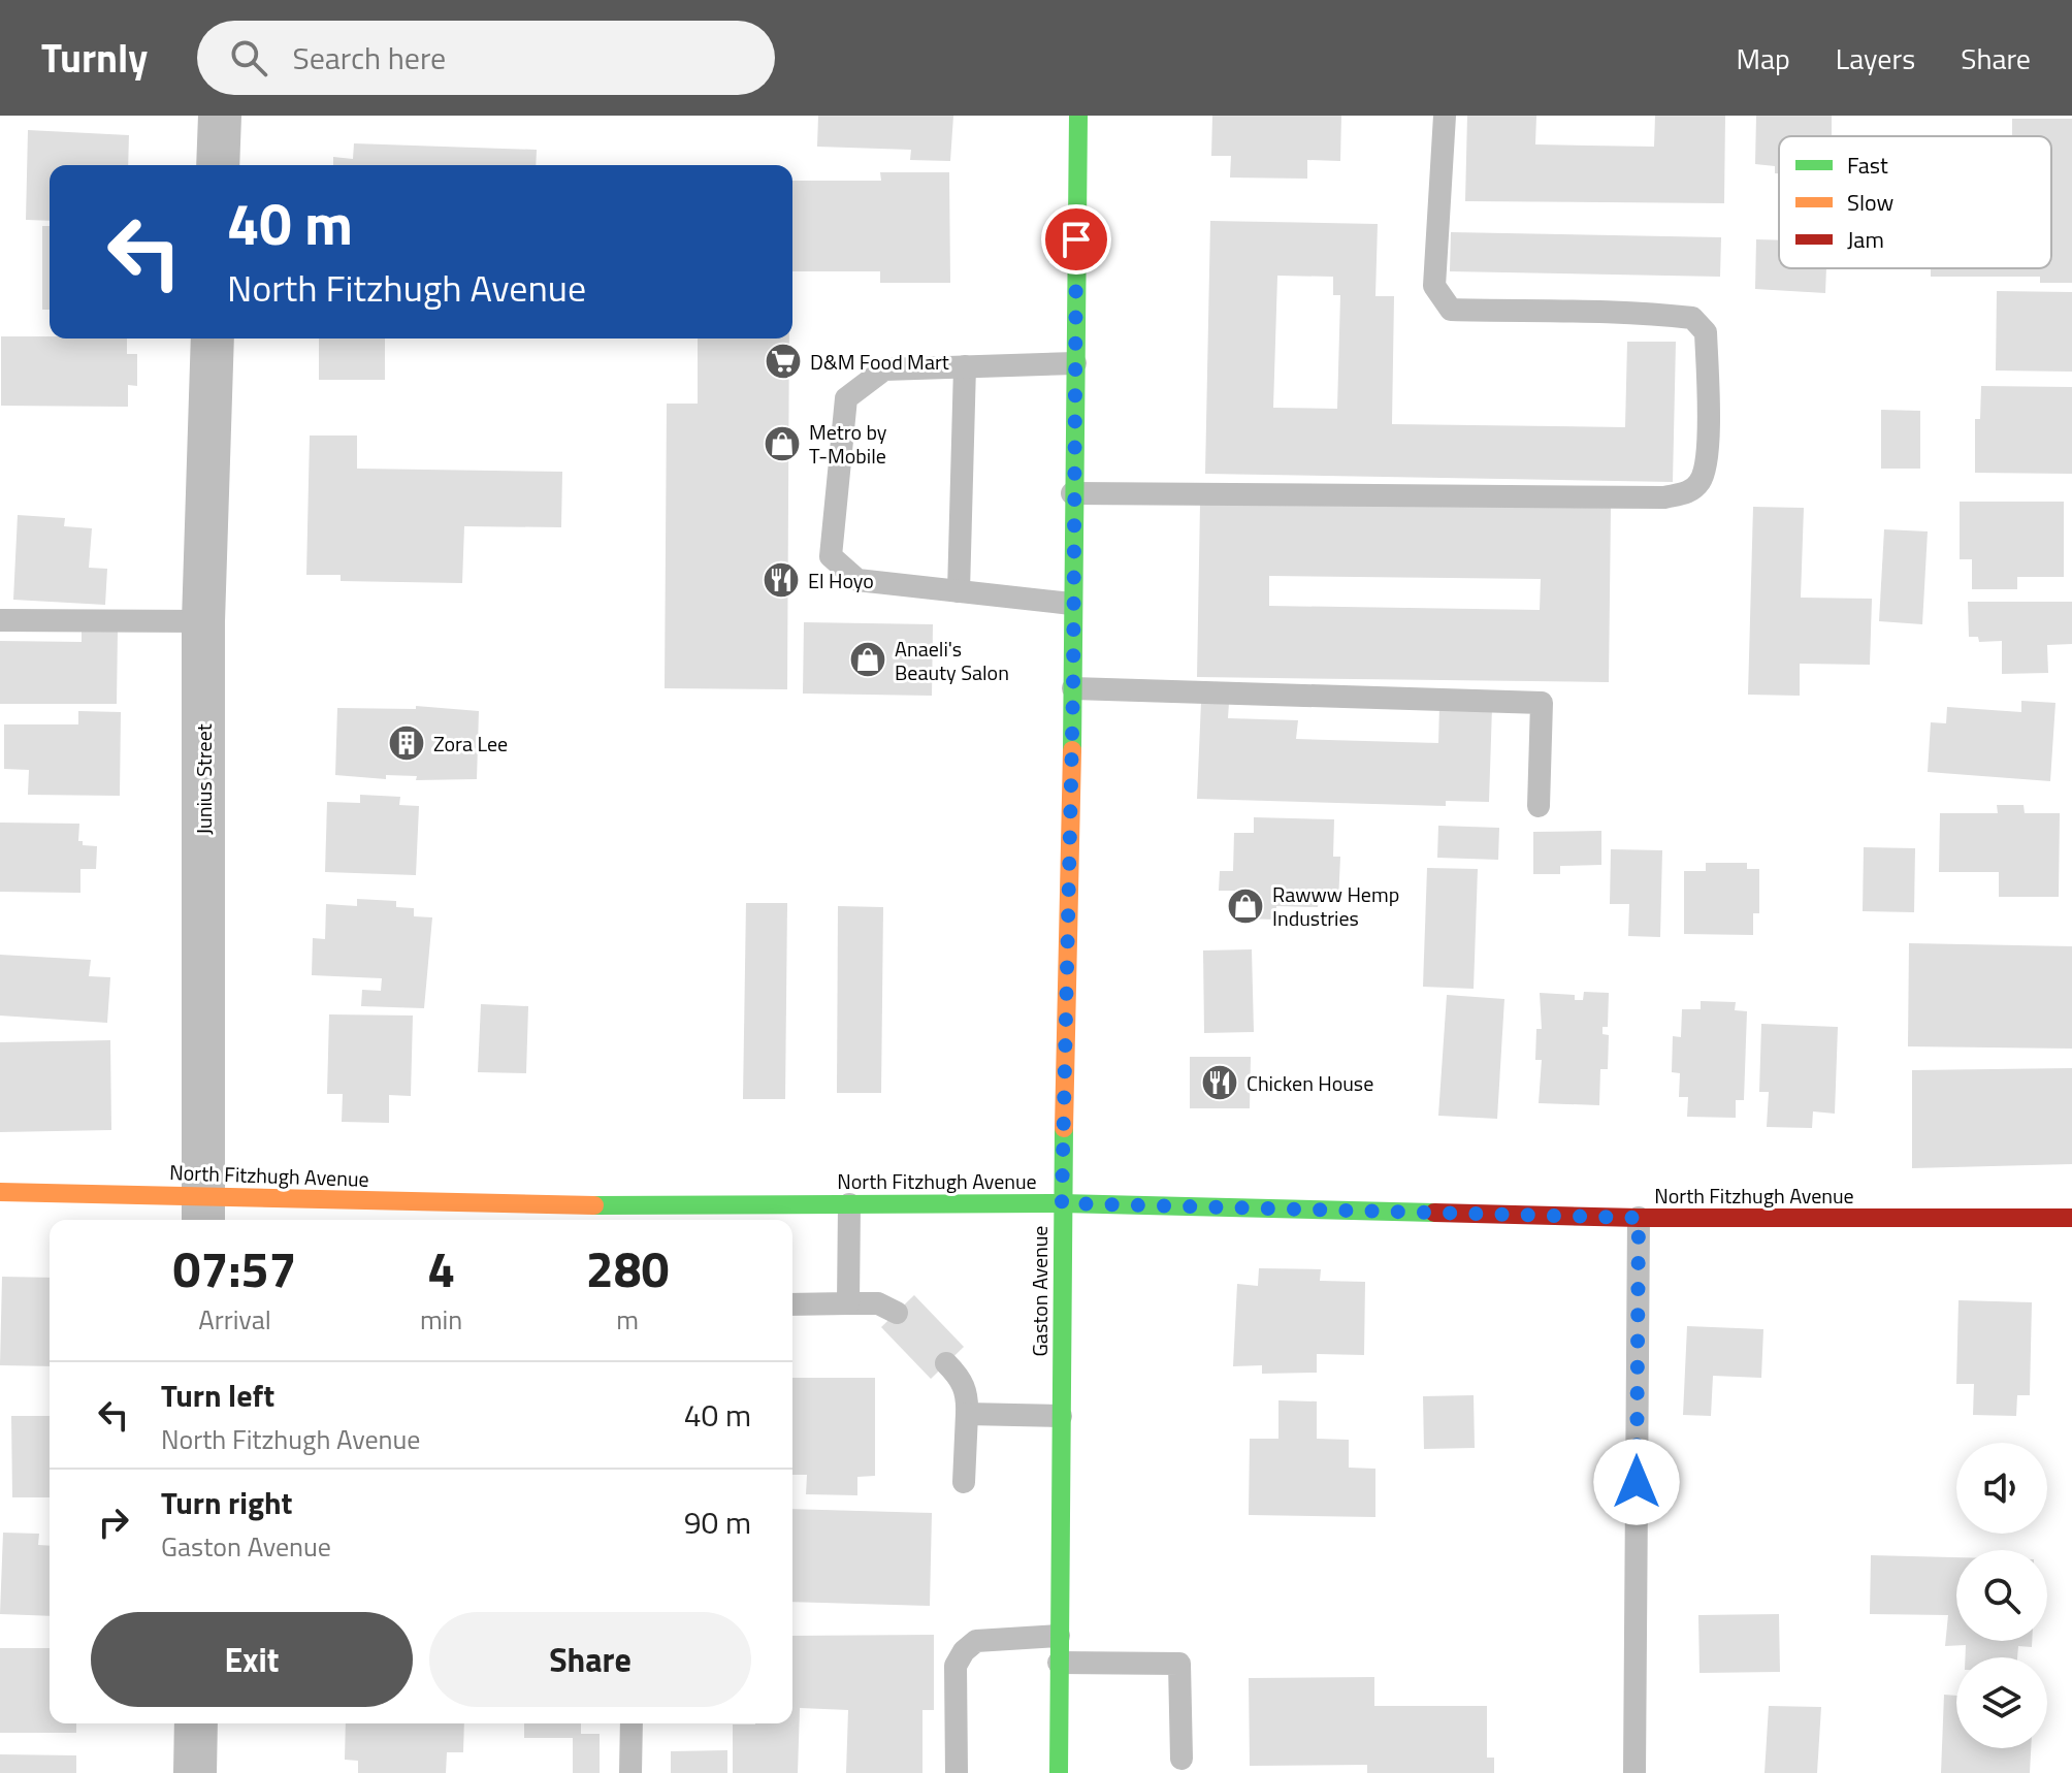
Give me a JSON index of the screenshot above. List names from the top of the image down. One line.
{"streets":{"street":["Junius Street","North Fitzhugh Avenue","Gaston Avenue"]},"crossings":[["Junius Street","North Fitzhugh Avenue"],["North Fitzhugh Avenue","Gaston Avenue"]],"places":{"supermarket":["D&M Food Mart"],"shop":["Metro by T-Mobile","Anaeli's Beauty Salon","Rawww Hemp Industries"],"restaurant":["El Hoyo","Chicken House"],"building":["Zora Lee"]},"legend":["Fast","Slow","Jam"],"page":{"header":"Turnly","search":"Search here","nav":["Map","Layers","Share"],"turn":["40 m","North Fitzhugh Avenue"],"eta":["07:57","Arrival","4","min","280","m"],"list":[{"name":"Turn left","note":"North Fitzhugh Avenue","value":"40 m"},{"name":"Turn right","note":"Gaston Avenue","value":"90 m"}],"buttons":["Exit","Share"]}}
